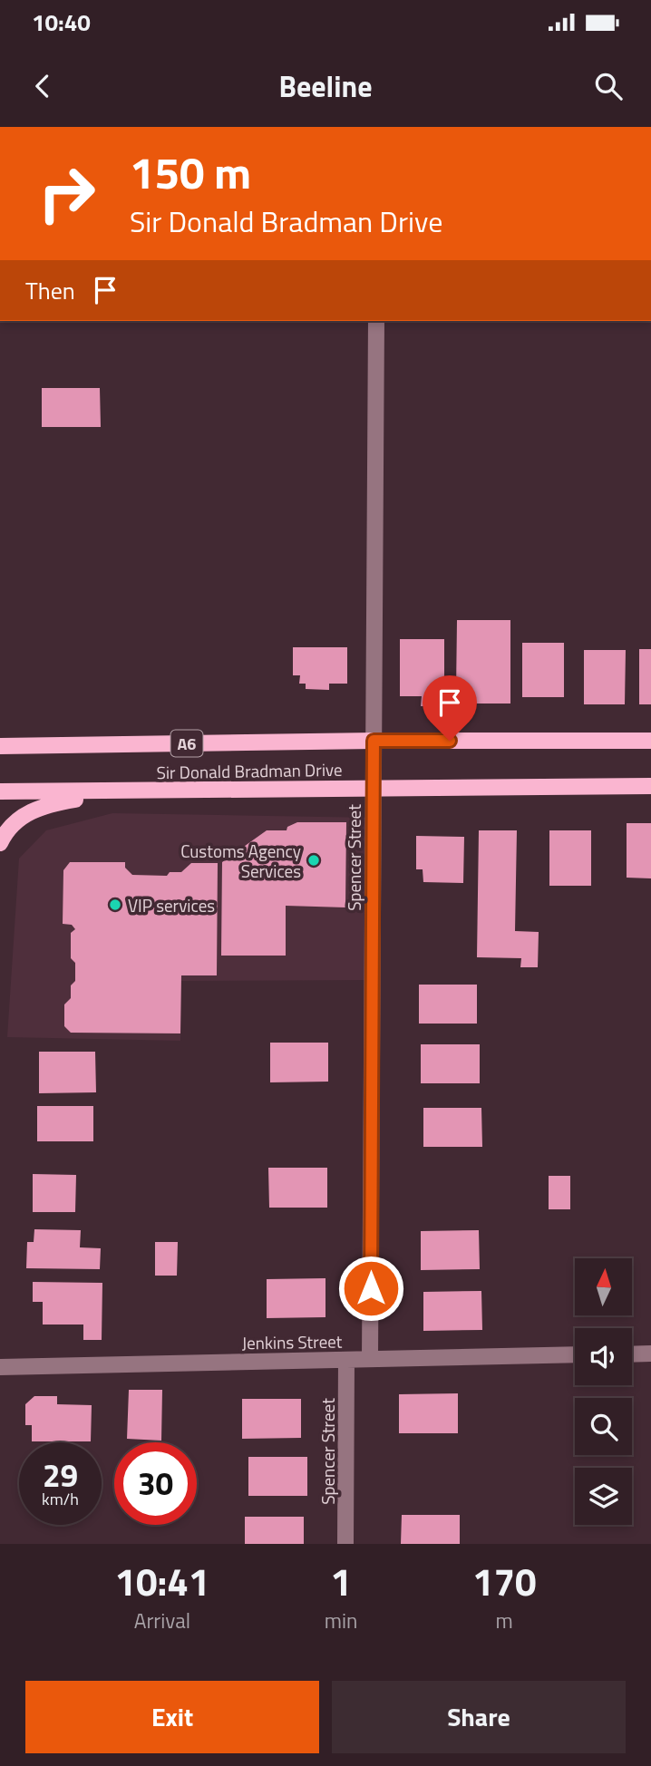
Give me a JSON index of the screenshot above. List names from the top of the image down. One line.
{"streets":{"main road":["A6","Sir Donald Bradman Drive"],"street":["Spencer Street","Jenkins Street"]},"crossings":[["Sir Donald Bradman Drive","Spencer Street"],["Spencer Street","Jenkins Street"]],"places":["Customs Agency Services","VIP services"],"north":"top","page":{"status":"10:40","header":"Beeline","turn":["150 m","Sir Donald Bradman Drive"],"then":"Then","speed":"29 km/h","limit":"30","eta":["10:41","Arrival","1","min","170","m"],"buttons":["Exit","Share"]}}
